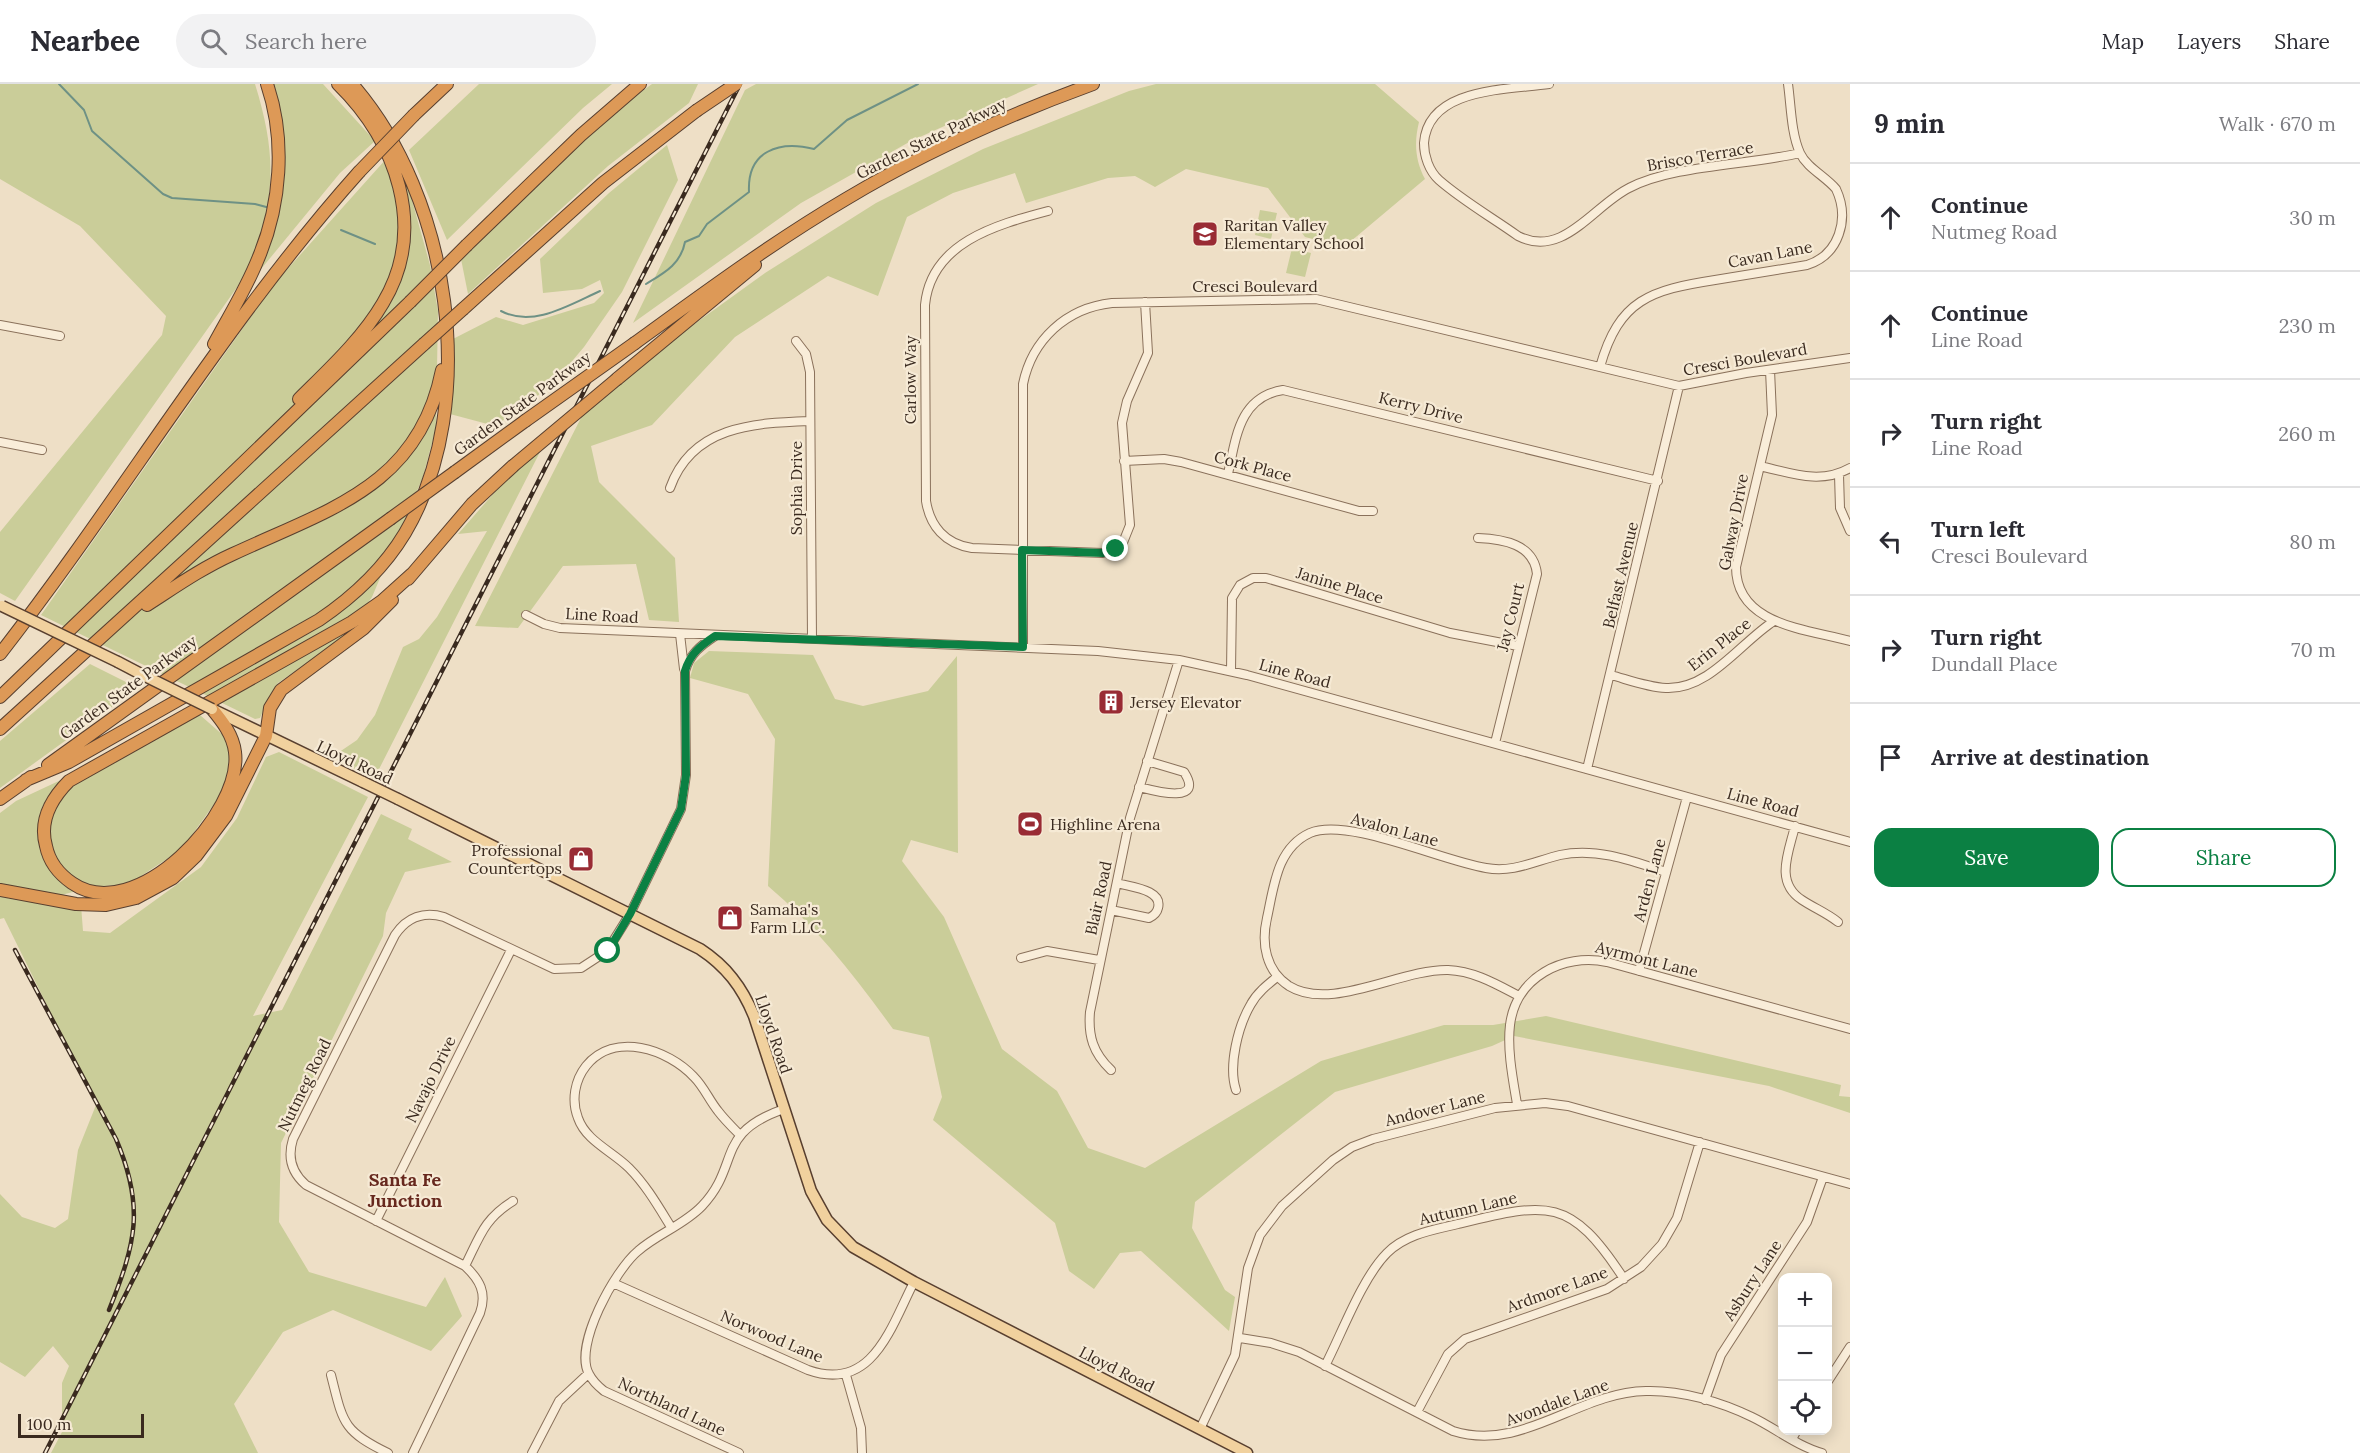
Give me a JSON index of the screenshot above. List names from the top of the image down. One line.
{"streets":{"highway":["Garden State Parkway"],"main road":["Lloyd Road"],"street":["Brisco Terrace","Cavan Lane","Cresci Boulevard","Carlow Way","Kerry Drive","Cork Place","Sophia Drive","Galway Drive","Belfast Avenue","Janine Place","Line Road","Jay Court","Erin Place","Avalon Lane","Arden Lane","Blair Road","Ayrmont Lane","Navajo Drive","Nutmeg Road","Andover Lane","Autumn Lane","Asbury Lane","Ardmore Lane","Norwood Lane","Avondale Lane","Northland Lane"]},"crossings":[["Brisco Terrace","Cavan Lane"],["Cavan Lane","Cresci Boulevard"],["Cresci Boulevard","Carlow Way"],["Cresci Boulevard","Galway Drive"],["Cresci Boulevard","Belfast Avenue"],["Cresci Boulevard","Line Road"],["Carlow Way","Cork Place"],["Kerry Drive","Cork Place"],["Kerry Drive","Belfast Avenue"],["Sophia Drive","Line Road"],["Galway Drive","Erin Place"],["Belfast Avenue","Line Road"],["Belfast Avenue","Erin Place"],["Janine Place","Line Road"],["Janine Place","Jay Court"],["Line Road","Jay Court"],["Line Road","Arden Lane"],["Line Road","Blair Road"],["Lloyd Road","Nutmeg Road"],["Lloyd Road","Andover Lane"],["Avalon Lane","Arden Lane"],["Arden Lane","Ayrmont Lane"],["Ayrmont Lane","Andover Lane"],["Navajo Drive","Nutmeg Road"],["Andover Lane","Asbury Lane"],["Andover Lane","Ardmore Lane"],["Andover Lane","Avondale Lane"],["Autumn Lane","Ardmore Lane"],["Autumn Lane","Avondale Lane"],["Asbury Lane","Avondale Lane"],["Ardmore Lane","Avondale Lane"]],"districts":["Santa Fe Junction"],"places":{"school or university":["Raritan Valley Elementary School"],"building":["Jersey Elevator"],"sports":["Highline Arena"],"shop":["Professional Countertops","Samaha's Farm LLC."]},"scale_bar":"100 m","page":{"header":"Nearbee","search":"Search here","nav":["Map","Layers","Share"],"heading":["9 min","Walk · 670 m"],"list":[["Continue","Nutmeg Road","30 m"],["Continue","Line Road","230 m"],["Turn right","Line Road","260 m"],["Turn left","Cresci Boulevard","80 m"],["Turn right","Dundall Place","70 m"],"Arrive at destination"],"buttons":["Save","Share"],"map_buttons":["+","−"],"scale":"100 m"}}
